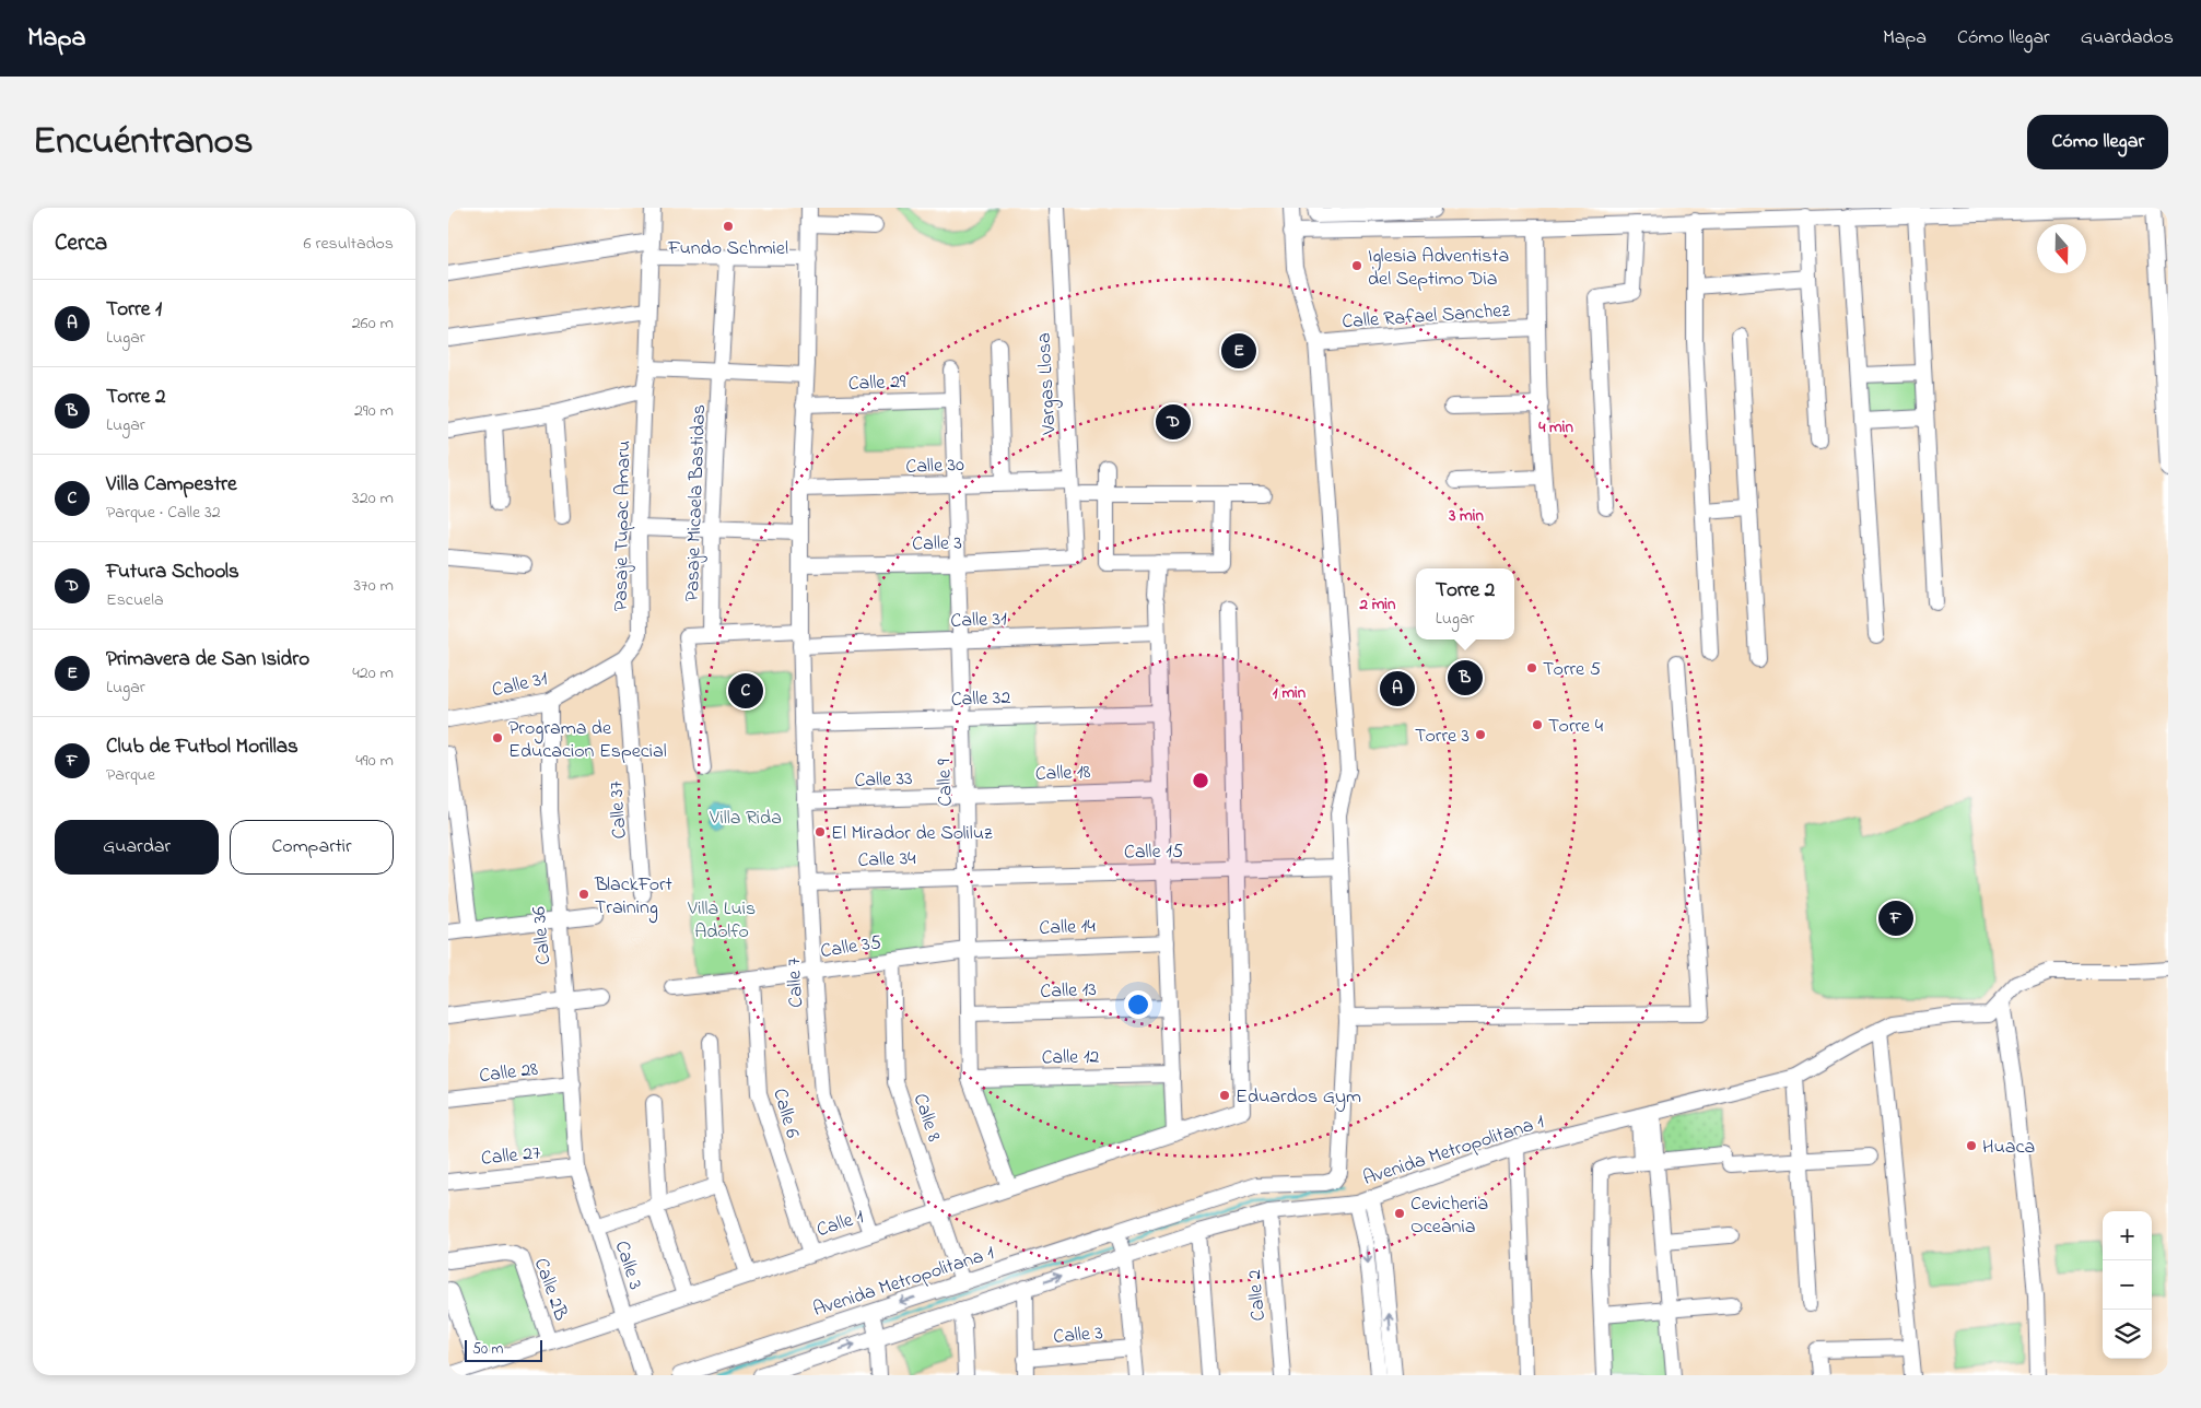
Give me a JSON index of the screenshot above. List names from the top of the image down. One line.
{"streets":{"street":["Calle Rafael Sanchez","Calle 29","Vargas Llosa","Calle 30","Pasaje Micaela Bastidas","Pasaje Tupac Amaru","Calle 3","Calle 31","Calle 32","Calle 18","Calle 33","Calle 9","Calle 37","Calle 15","Calle 34","Calle 14","Calle 36","Calle 35","Calle 7","Calle 13","Calle 12","Calle 28","Calle 6","Calle 8","Avenida Metropolitana 1","Calle 27","Calle 1","Calle 2B","Calle 2"]},"crossings":[["Calle 29","Calle 9"],["Calle 29","Calle 7"],["Vargas Llosa","Calle 30"],["Vargas Llosa","Calle 3"],["Calle 30","Calle 9"],["Calle 30","Calle 7"],["Pasaje Micaela Bastidas","Calle 31"],["Pasaje Tupac Amaru","Calle 31"],["Pasaje Tupac Amaru","Calle 37"],["Calle 3","Calle 9"],["Calle 3","Calle 36"],["Calle 3","Calle 7"],["Calle 3","Calle 27"],["Calle 3","Calle 1"],["Calle 31","Calle 9"],["Calle 31","Calle 37"],["Calle 31","Calle 36"],["Calle 31","Calle 7"],["Calle 32","Calle 9"],["Calle 32","Calle 7"],["Calle 18","Calle 33"],["Calle 18","Calle 9"],["Calle 33","Calle 9"],["Calle 33","Calle 7"],["Calle 9","Calle 15"],["Calle 9","Calle 34"],["Calle 9","Calle 14"],["Calle 9","Calle 35"],["Calle 9","Calle 13"],["Calle 9","Calle 12"],["Calle 9","Calle 1"],["Calle 15","Calle 34"],["Calle 15","Calle 1"],["Calle 34","Calle 7"],["Calle 14","Calle 35"],["Calle 36","Calle 28"],["Calle 36","Calle 27"],["Calle 35","Calle 7"],["Calle 35","Calle 6"],["Calle 35","Calle 8"],["Calle 7","Calle 1"],["Calle 6","Calle 1"],["Calle 8","Avenida Metropolitana 1"],["Calle 8","Calle 1"],["Avenida Metropolitana 1","Calle 2"],["Calle 1","Calle 2B"]],"parks":["Villa Rida","Villa Luis Adolfo"],"places":["Fundo Schmiel","Iglesia Adventista del Septimo Dia","Torre 5","Torre 4","Torre 3","Programa de Educacion Especial","El Mirador de Soliluz","BlackFort Training","Eduardos Gym","Huaca","Cevicheria Oceania"],"scale_bar":"50 m","north":"bottom","page":{"header":"Mapa","nav":["Mapa","Cómo llegar","Guardados"],"title":"Encuéntranos","buttons":["Cómo llegar",["Guardar","Compartir"]],"heading":["Cerca","6 resultados"],"list":[{"mark":"A","name":"Torre 1","note":"Lugar","value":"260 m"},{"mark":"B","name":"Torre 2","note":"Lugar","value":"290 m"},{"mark":"C","name":"Villa Campestre","note":"Parque · Calle 32","value":"320 m"},{"mark":"D","name":"Futura Schools","note":"Escuela","value":"370 m"},{"mark":"E","name":"Primavera de San Isidro","note":"Lugar","value":"420 m"},{"mark":"F","name":"Club de Futbol Morillas","note":"Parque","value":"490 m"}],"pins":["E","D","B","A","C","F"],"popup":["Torre 2","Lugar"],"map_buttons":["+","−"],"scale":"50 m"},"rings":["4 min","3 min","2 min","1 min"]}
